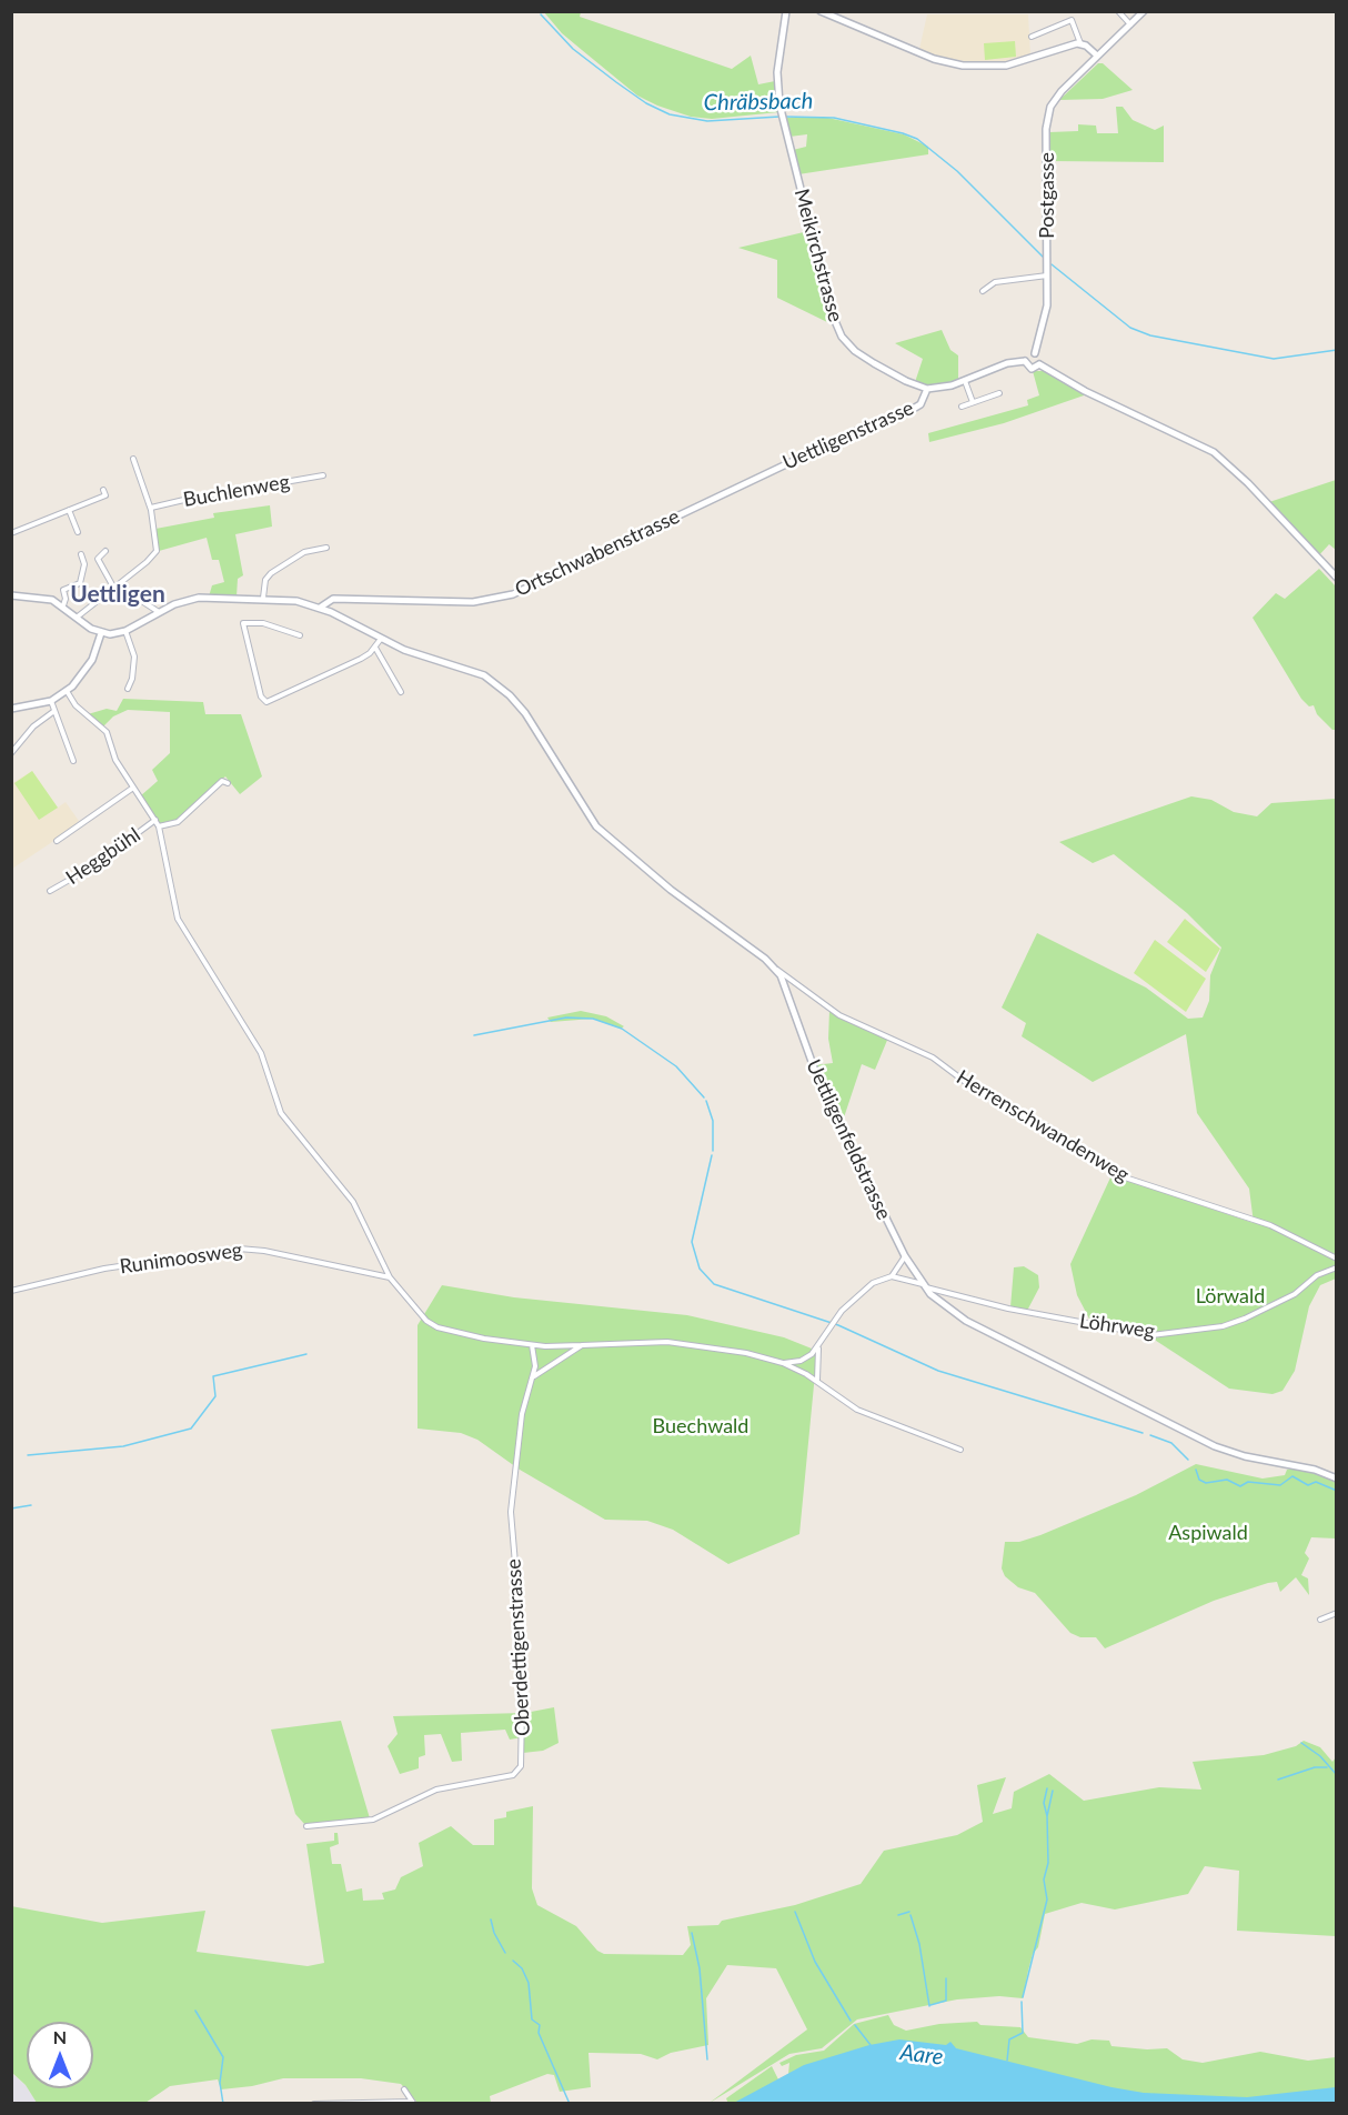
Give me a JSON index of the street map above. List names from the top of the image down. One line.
{"streets":{"main road":["Postgasse","Meikirchstrasse","Uettligenstrasse","Ortschwabenstrasse","Uettligenfeldstrasse"],"street":["Buchlenweg","Heggbühl","Herrenschwandenweg","Runimoosweg","Löhrweg","Oberdettigenstrasse"]},"crossings":[["Meikirchstrasse","Uettligenstrasse"],["Uettligenstrasse","Ortschwabenstrasse"],["Ortschwabenstrasse","Uettligenfeldstrasse"],["Herrenschwandenweg","Uettligenfeldstrasse"],["Uettligenfeldstrasse","Löhrweg"]],"districts":["Uettligen"],"water":["Chräbsbach","Aare"],"parks":["Lörwald","Buechwald","Aspiwald"],"north":"top"}
